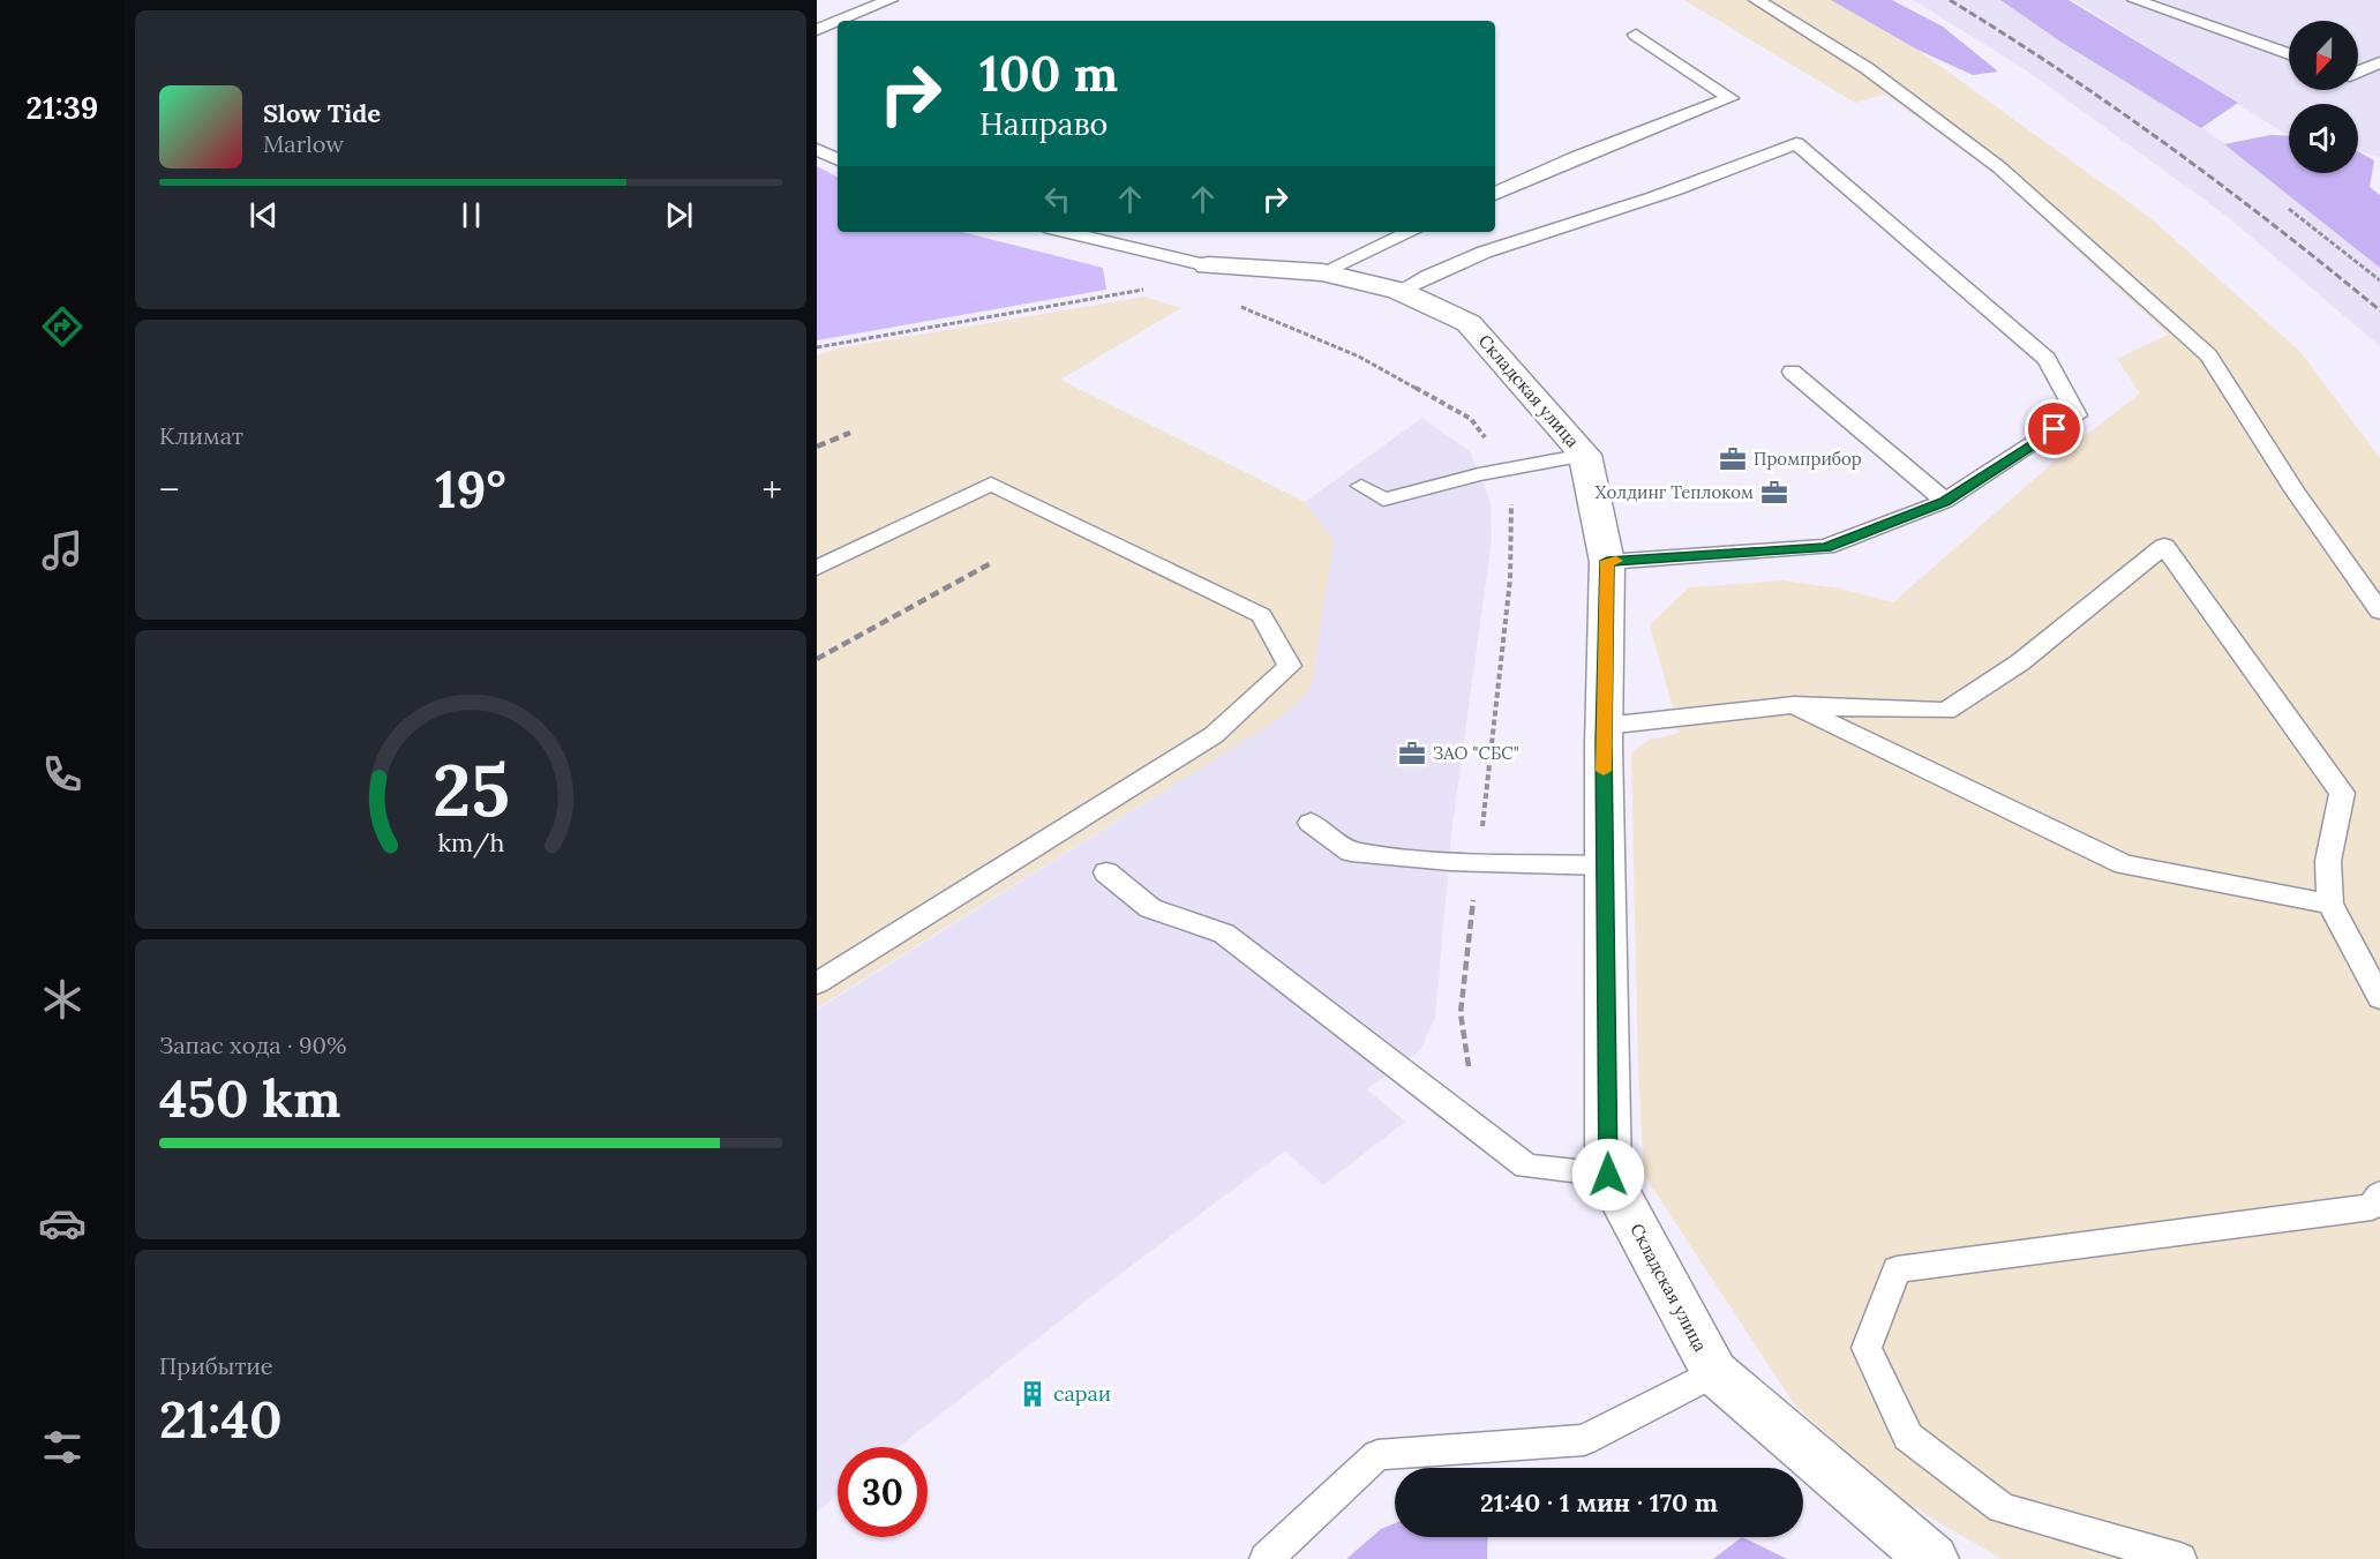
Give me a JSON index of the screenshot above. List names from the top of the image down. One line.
{"streets":{"street":["Складская улица"]},"places":{"office":["Промприбор","Холдинг Теплоком","ЗАО \"СБС\""],"building":["сараи"]},"north":"bottom","page":{"tabs":"21:39","turn":["100 m","Направо"],"song":["Slow Tide","Marlow"],"tile":["Климат",["Запас хода · 90%","450 km"],["Прибытие","21:40"]],"heat":["−","19°","+"],"limit":"30","trip":"21:40 · 1 мин · 170 m","gauge":["25","km/h"]}}
